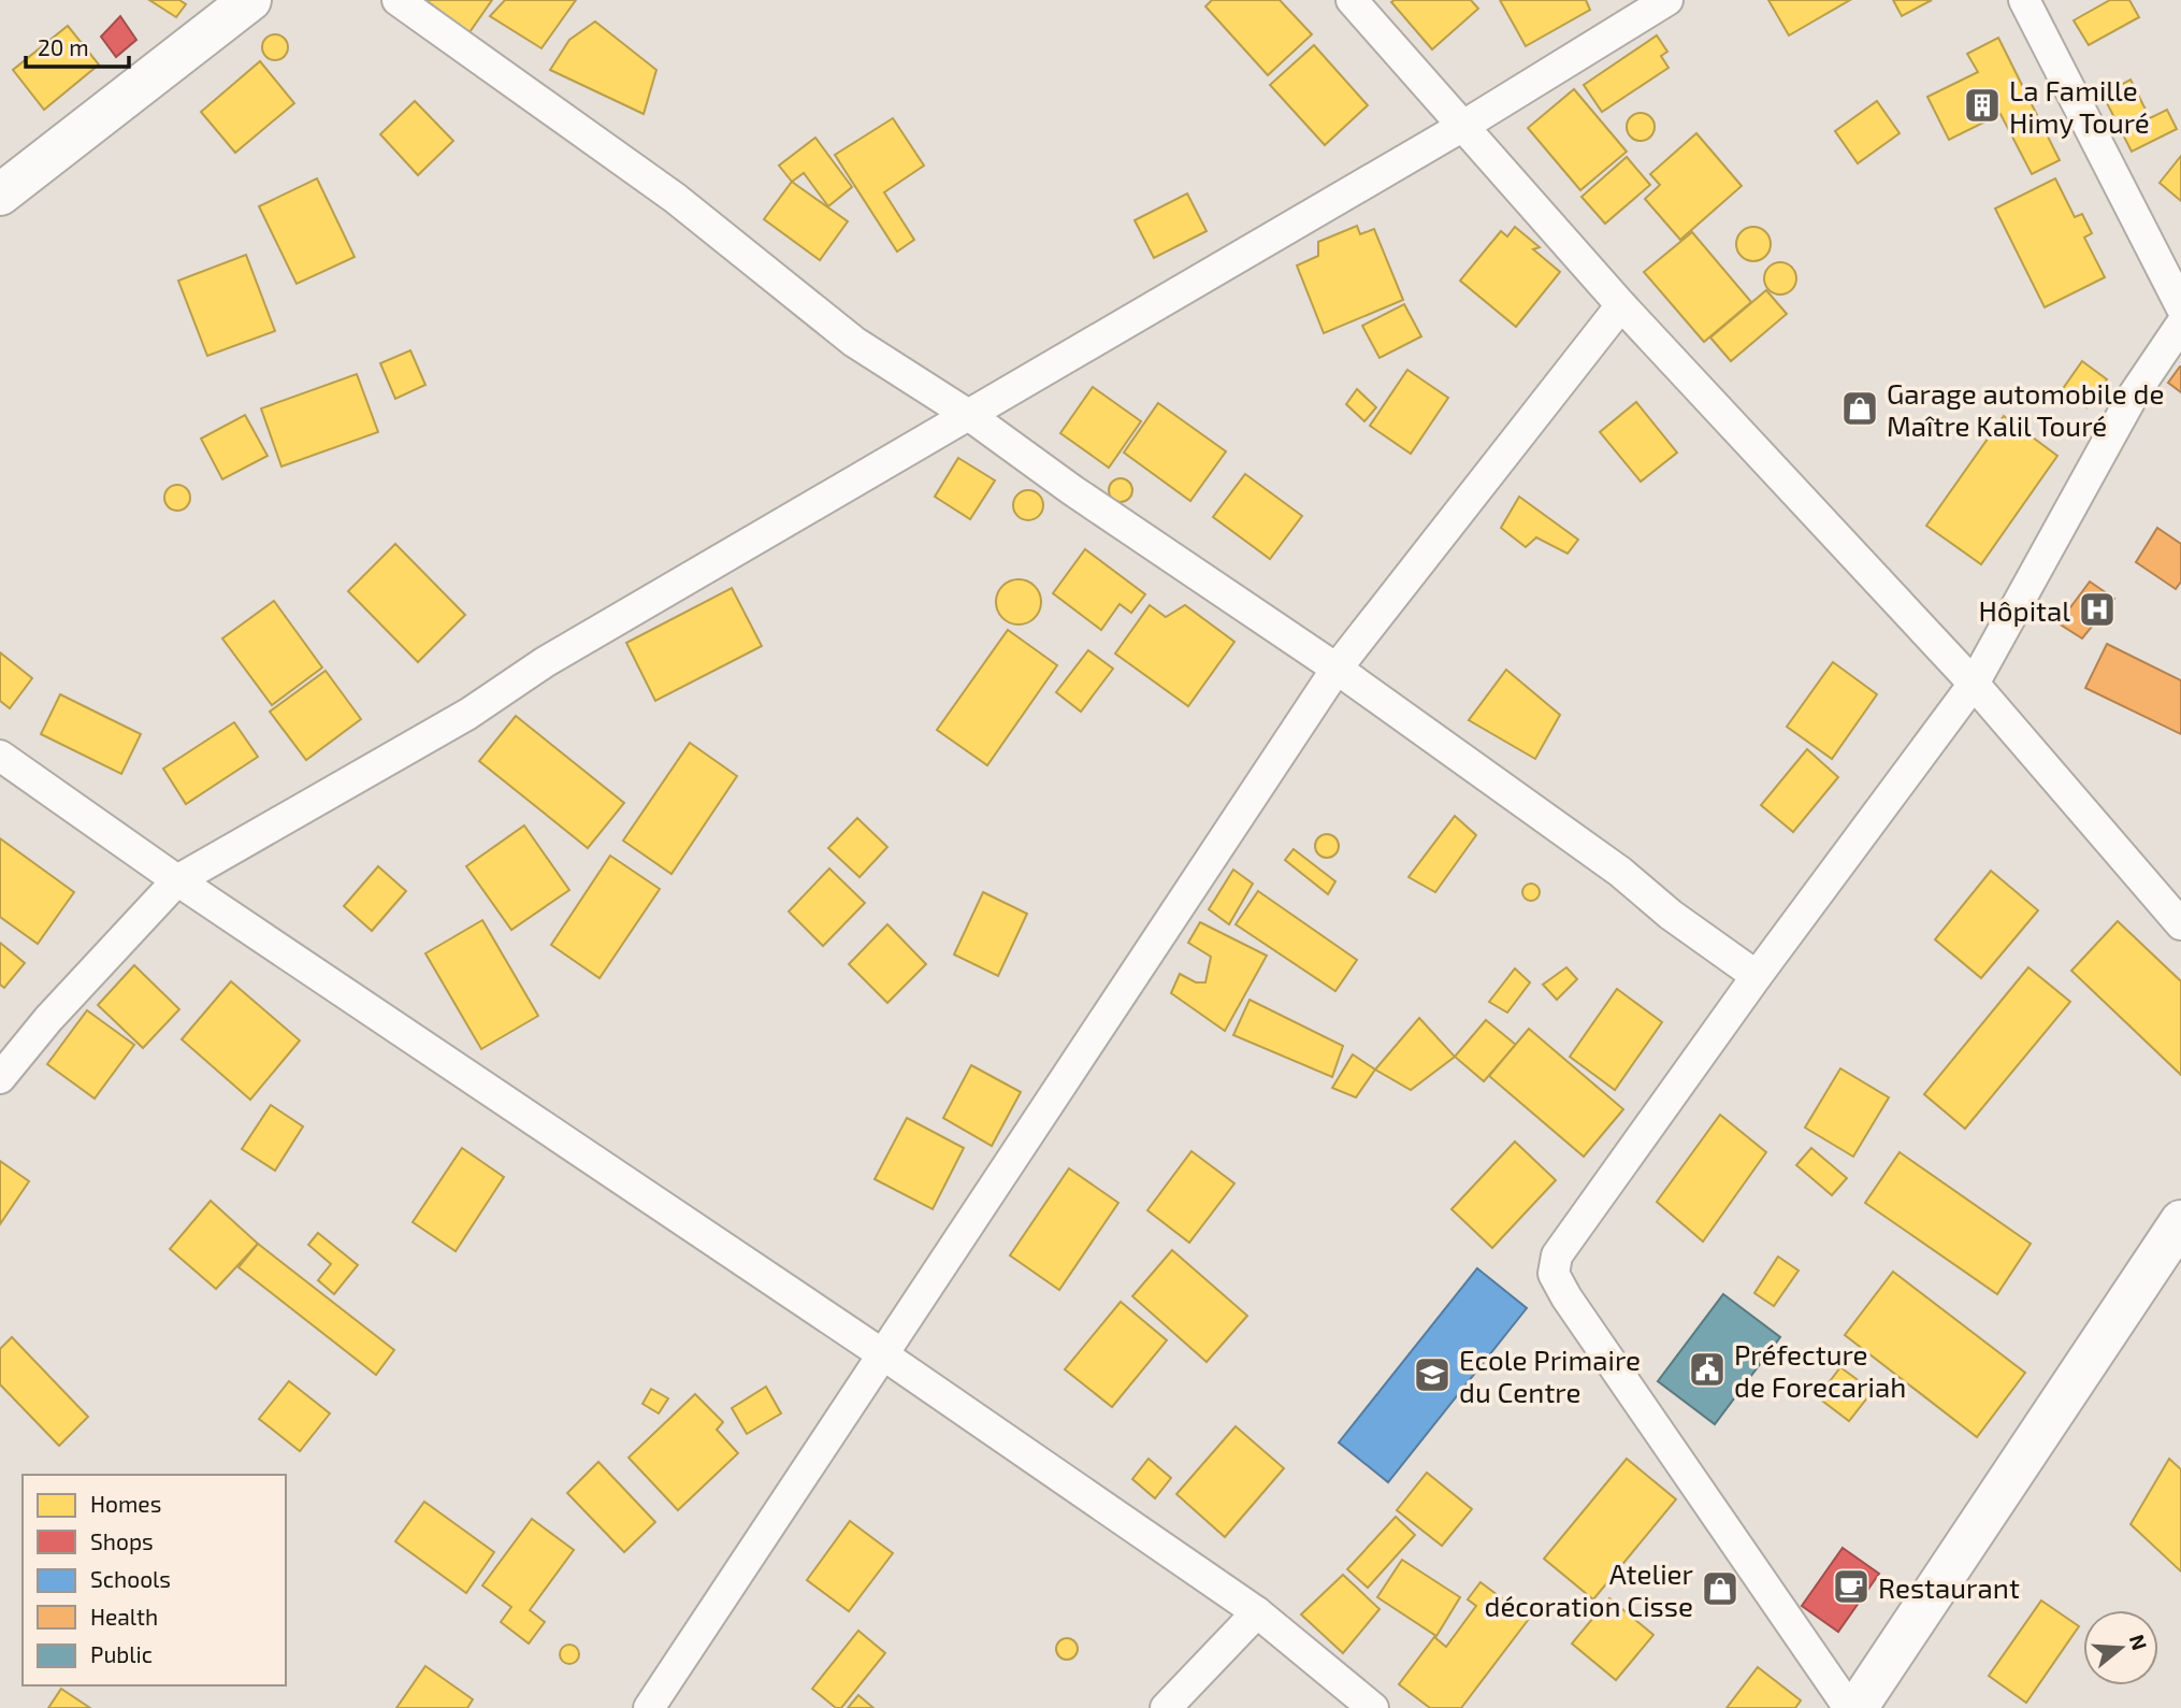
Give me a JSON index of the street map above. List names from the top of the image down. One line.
{"places":{"building":["La Famille Himy Touré"],"shop":["Garage automobile de Maître Kalil Touré","Atelier décoration Cisse"],"hospital":["Hôpital"],"public building":["Préfecture de Forecariah"],"school or university":["Ecole Primaire du Centre"],"cafe":["Restaurant"]},"legend":["Homes","Shops","Schools","Health","Public"],"scale_bar":"20 m","north":"right"}
